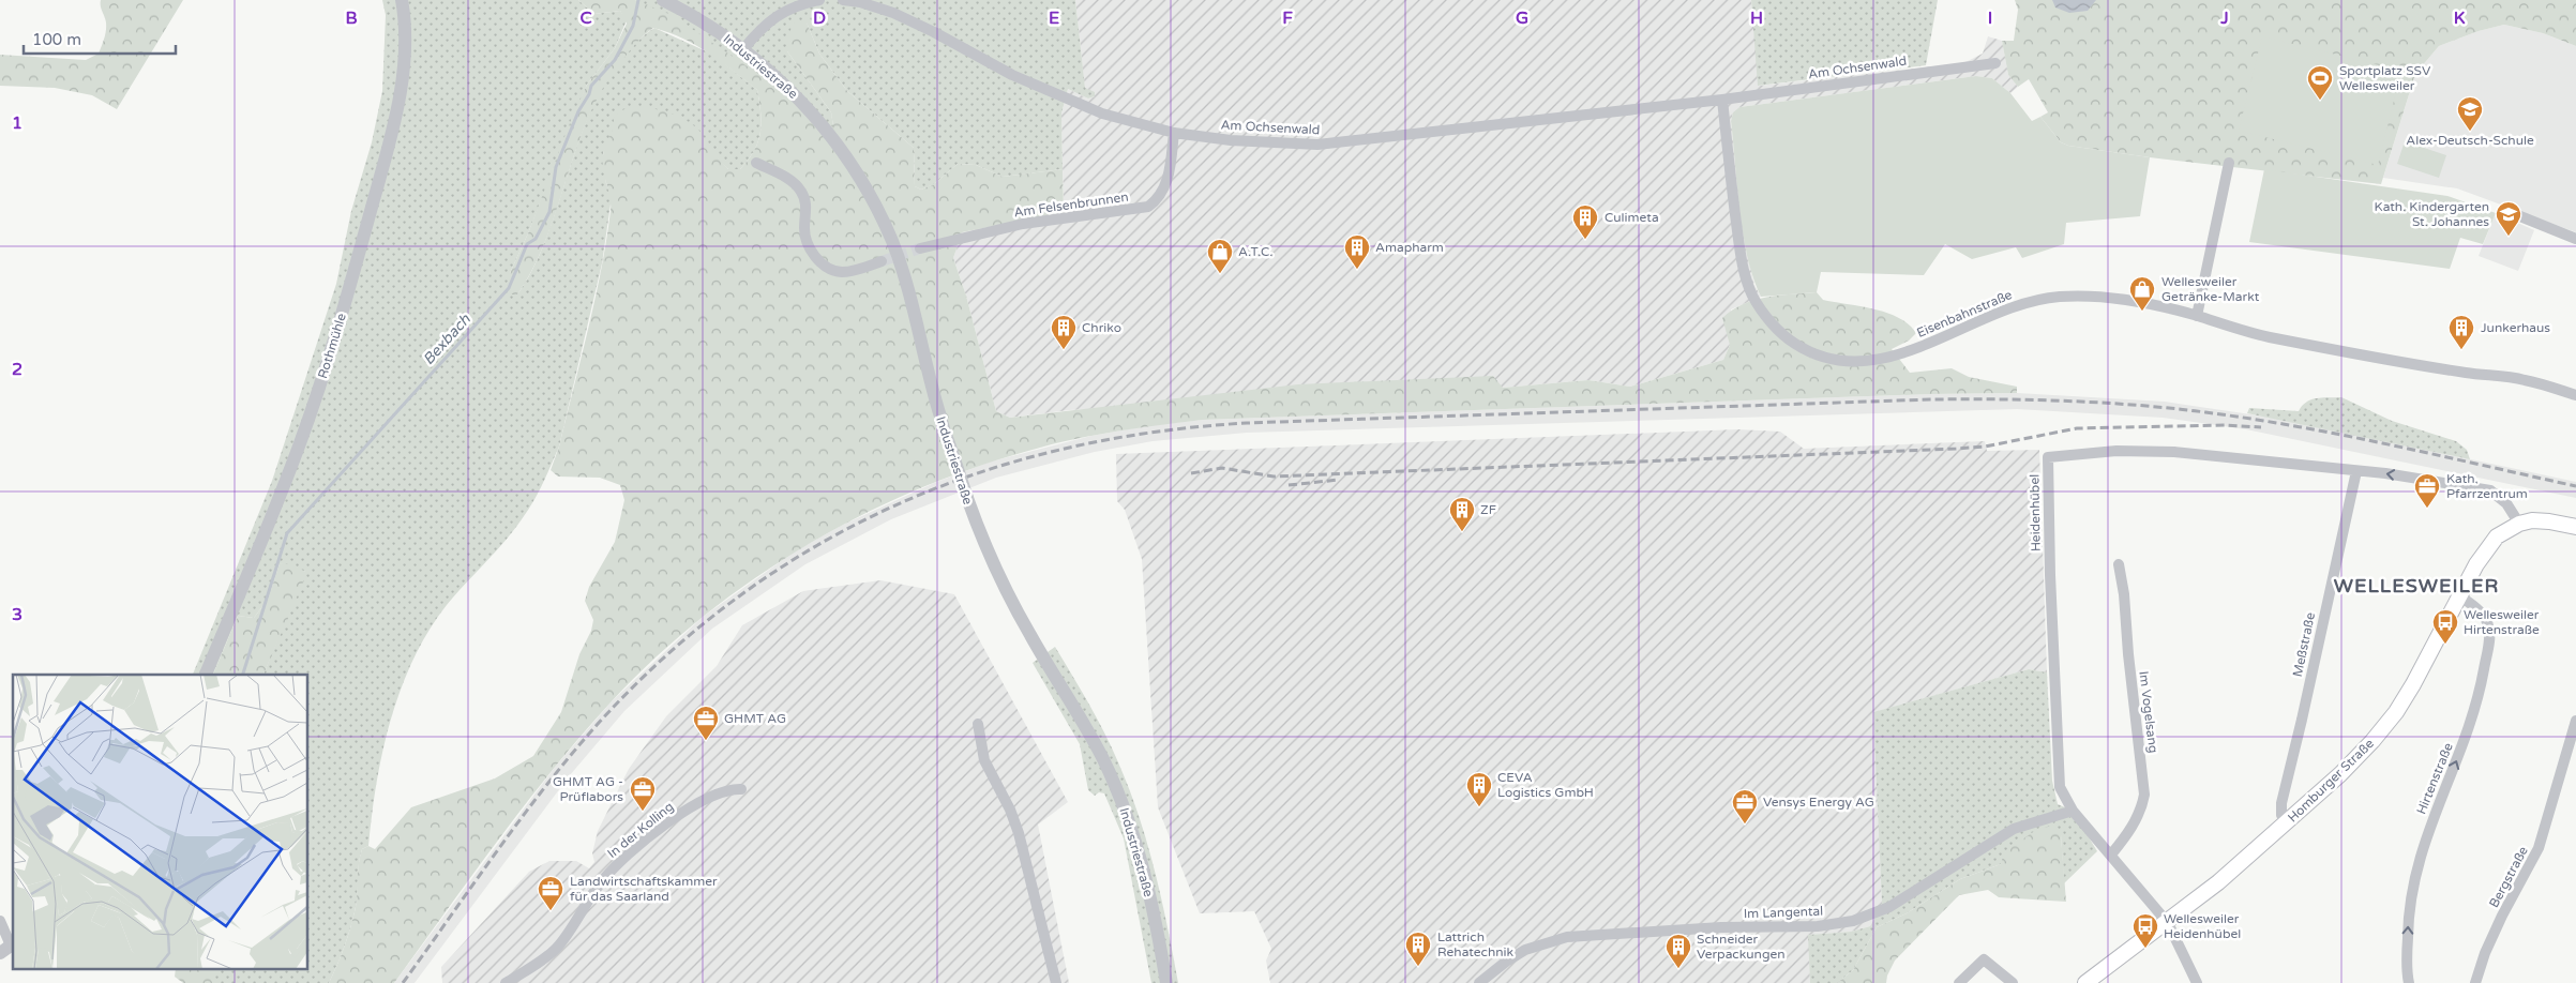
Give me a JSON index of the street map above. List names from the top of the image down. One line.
{"streets":{"main road":["Homburger Straße"],"street":["Industriestraße","Am Ochsenwald","Am Felsenbrunnen","Eisenbahnstraße","Rothmühle","Heidenhübel","Meßstraße","Im Vogelsang","Hirtenstraße","In der Kolling","Bergstraße","Im Langental"]},"crossings":[["Am Ochsenwald","Am Felsenbrunnen"],["Am Ochsenwald","Eisenbahnstraße"],["Heidenhübel","Meßstraße"],["Heidenhübel","Im Vogelsang"],["Heidenhübel","Homburger Straße"],["Heidenhübel","Im Langental"],["Meßstraße","Homburger Straße"],["Hirtenstraße","Homburger Straße"]],"one_way":["Hirtenstraße"],"districts":["WELLESWEILER"],"water":["Bexbach"],"places":{"sports":["Sportplatz SSV Wellesweiler"],"school or university":["Alex-Deutsch-Schule","Kath. Kindergarten St. Johannes"],"building":["Culimeta","Amapharm","Chriko","Junkerhaus","ZF","CEVA Logistics GmbH","Lattrich Rehatechnik","Schneider Verpackungen"],"shop":["A.T.C.","Wellesweiler Getränke-Markt"],"office":["Kath. Pfarrzentrum","GHMT AG","GHMT AG - Prüflabors","Vensys Energy AG","Landwirtschaftskammer für das Saarland"],"bus stop":["Wellesweiler Hirtenstraße","Wellesweiler Heidenhübel"]},"scale_bar":"100 m","grid":{"columns":["B","C","D","E","F","G","H","I","J","K"],"rows":["1","2","3"]}}
